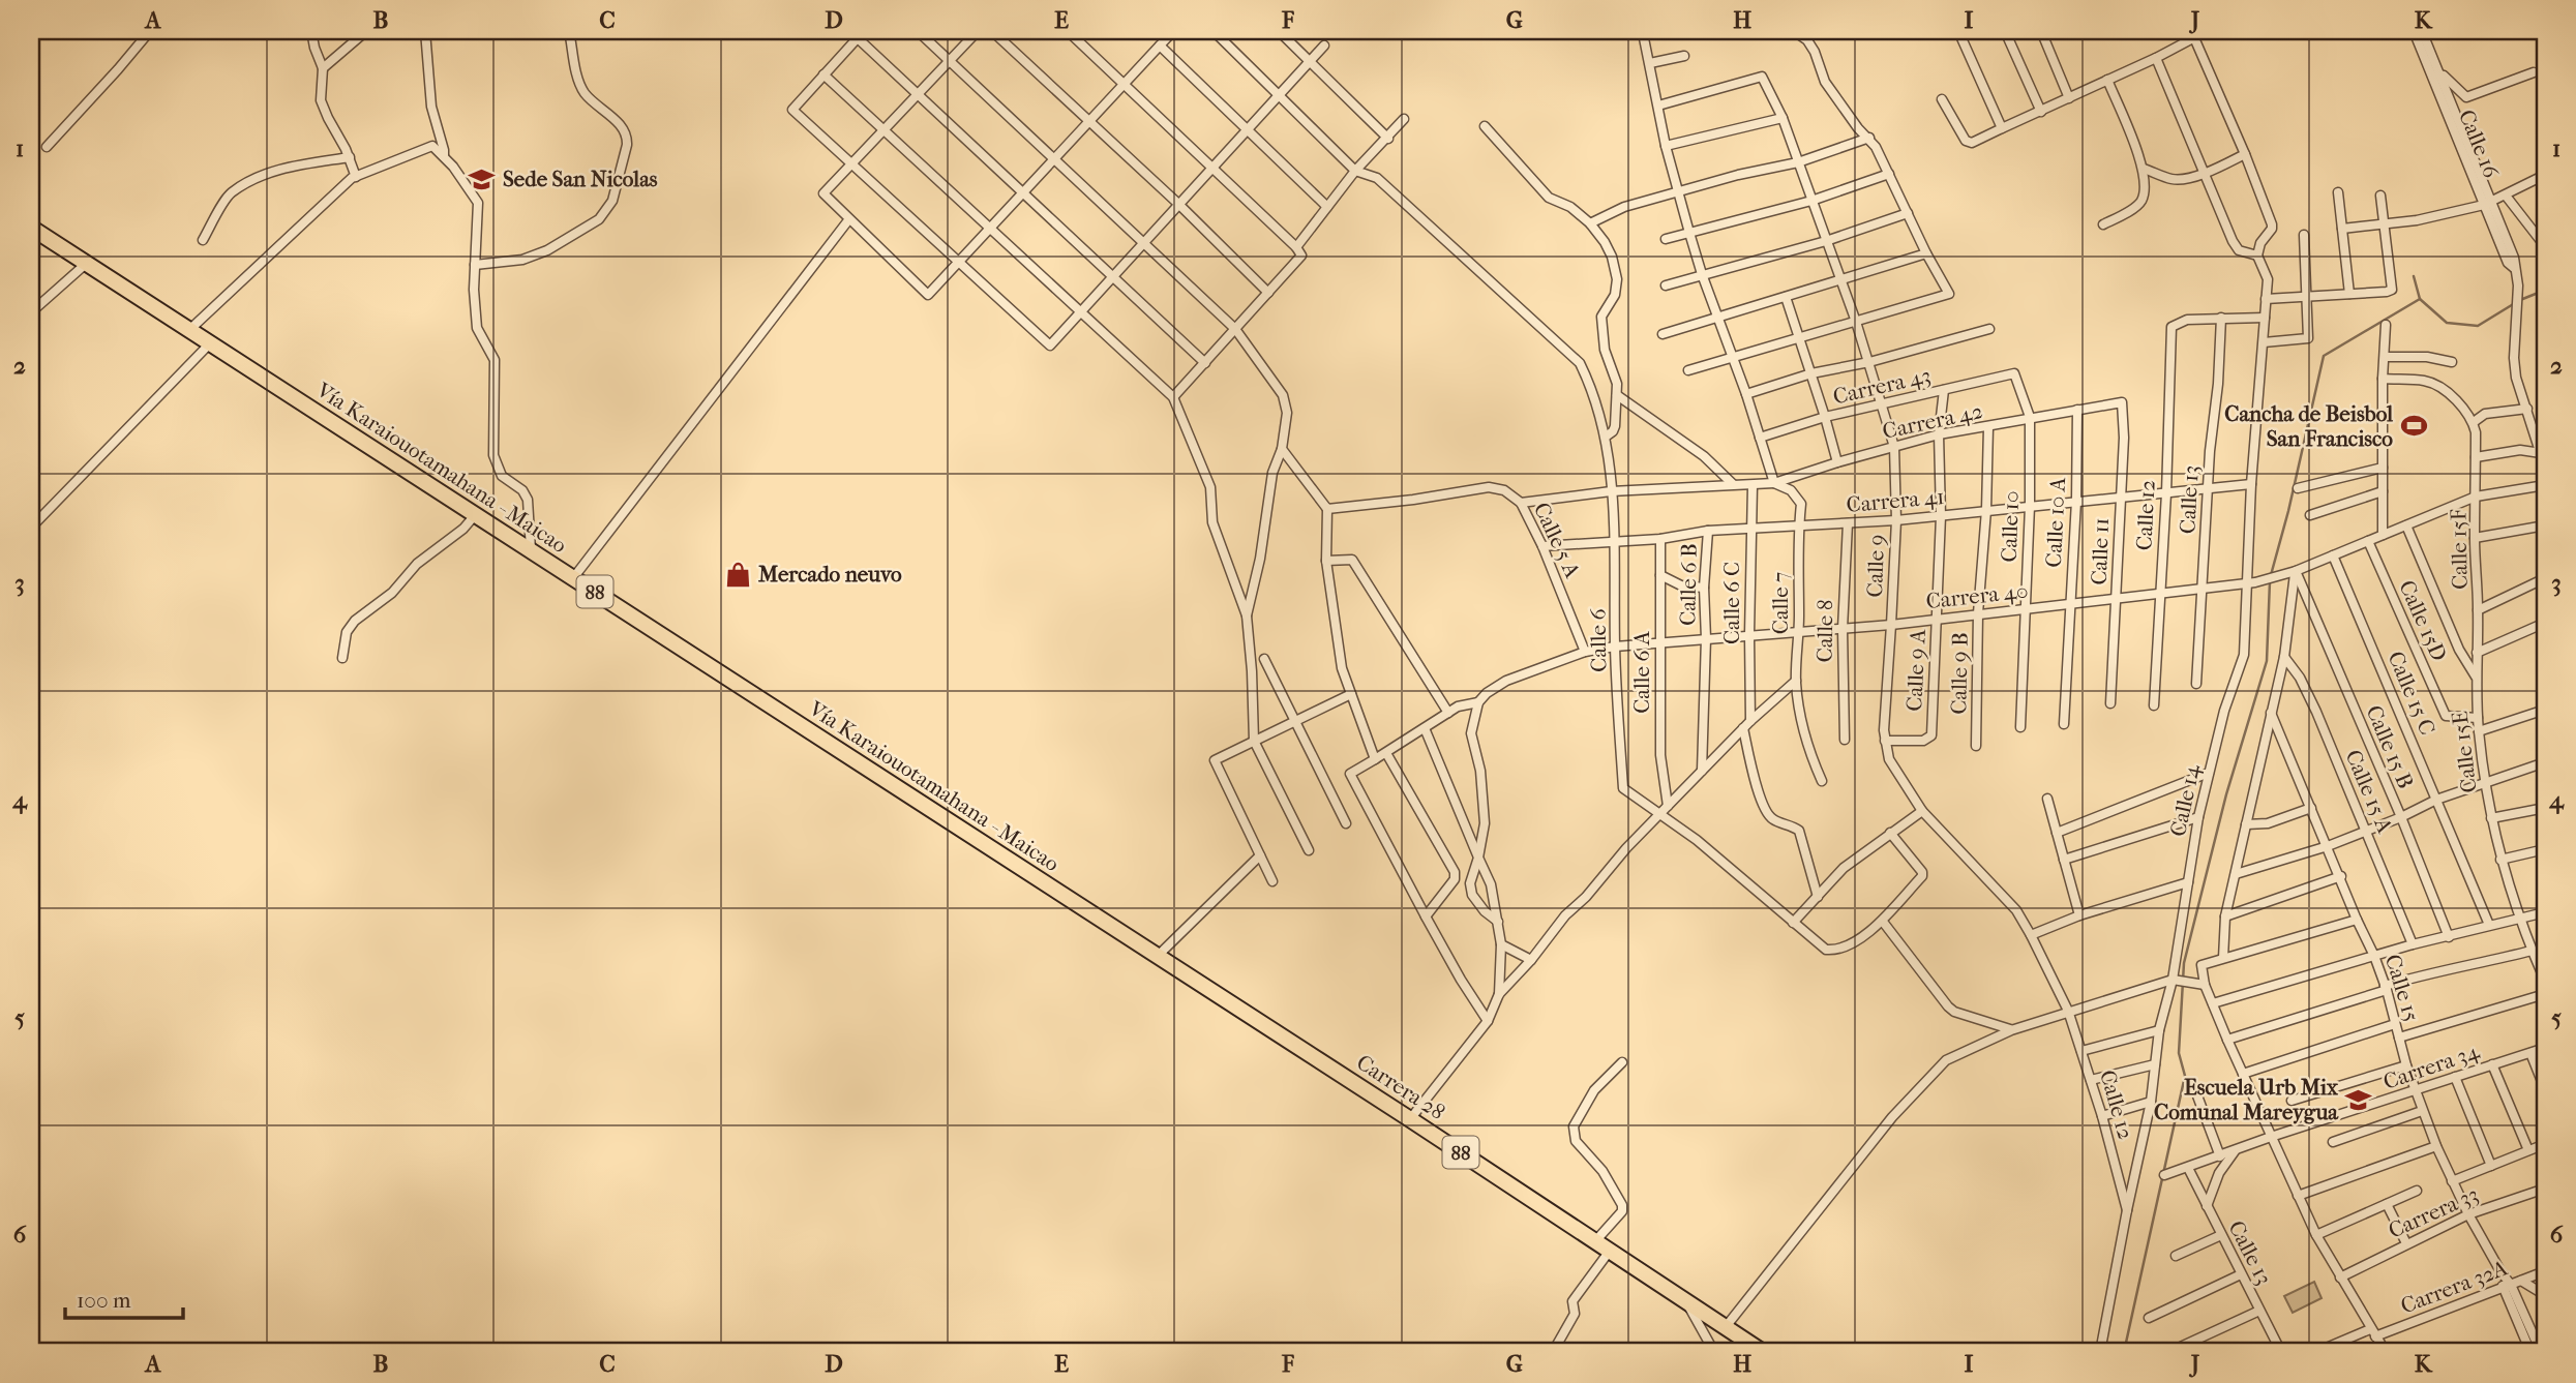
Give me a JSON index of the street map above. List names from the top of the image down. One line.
{"streets":{"highway":["Vía Karaiouotamahana - Maicao","88","Carrera 28"],"street":["Calle 16","Carrera 43","Carrera 42","Calle 13","Carrera 41","Calle 12","Calle 10 A","Calle 10","Calle 5 A","Calle 15F","Calle 11","Calle 9","Calle 6 B","Carrera 40","Calle 6 C","Calle 7","Calle 15D","Calle 8","Calle 6","Calle 9 A","Calle 6 A","Calle 9 B","Calle 15 C","Calle 15 B","Calle 15E","Calle 15 A","Calle 14","Calle 15","Carrera 34","Carrera 33","Carrera 32A"]},"crossings":[["Carrera 43","Calle 10"],["Carrera 43","Calle 9"],["Carrera 43","Calle 9 A"],["Carrera 42","Calle 10 A"],["Carrera 42","Calle 10"],["Carrera 42","Calle 11"],["Carrera 42","Calle 9"],["Carrera 42","Calle 6 C"],["Carrera 42","Calle 7"],["Carrera 42","Calle 9 A"],["Carrera 42","Calle 9 B"],["Vía Karaiouotamahana - Maicao","Carrera 28"],["Calle 13","Carrera 41"],["Calle 13","Calle 12"],["Calle 13","Carrera 40"],["Calle 13","Carrera 34"],["Carrera 41","Calle 12"],["Carrera 41","Calle 10 A"],["Carrera 41","Calle 10"],["Carrera 41","Calle 5 A"],["Carrera 41","Calle 11"],["Carrera 41","Calle 9"],["Carrera 41","Calle 6 B"],["Carrera 41","Calle 6 C"],["Carrera 41","Calle 7"],["Carrera 41","Calle 8"],["Carrera 41","Calle 6"],["Carrera 41","Calle 9 A"],["Carrera 41","Calle 6 A"],["Carrera 41","Calle 9 B"],["Carrera 41","Calle 14"],["Calle 12","Calle 9"],["Calle 12","Carrera 40"],["Calle 12","Calle 14"],["Calle 10 A","Carrera 40"],["Calle 10","Carrera 40"],["Calle 5 A","Carrera 40"],["Calle 15F","Carrera 40"],["Calle 15F","Calle 15E"],["Calle 11","Carrera 40"],["Calle 9","Carrera 40"],["Calle 9","Calle 9 A"],["Calle 6 B","Carrera 40"],["Carrera 40","Calle 6 C"],["Carrera 40","Calle 7"],["Carrera 40","Calle 15D"],["Carrera 40","Calle 8"],["Carrera 40","Calle 6"],["Carrera 40","Calle 9 A"],["Carrera 40","Calle 6 A"],["Carrera 40","Calle 9 B"],["Carrera 40","Calle 15 C"],["Carrera 40","Calle 15 B"],["Carrera 40","Calle 15E"],["Carrera 40","Calle 14"],["Calle 15D","Calle 15E"],["Calle 15","Carrera 34"],["Calle 15","Carrera 33"],["Calle 15","Carrera 32A"]],"places":{"school or university":["Sede San Nicolas","Escuela Urb Mix Comunal Mareygua"],"sports":["Cancha de Beisbol San Francisco"],"shop":["Mercado neuvo"]},"scale_bar":"100 m","grid":{"columns":["A","B","C","D","E","F","G","H","I","J","K"],"rows":["1","2","3","4","5","6"]}}
